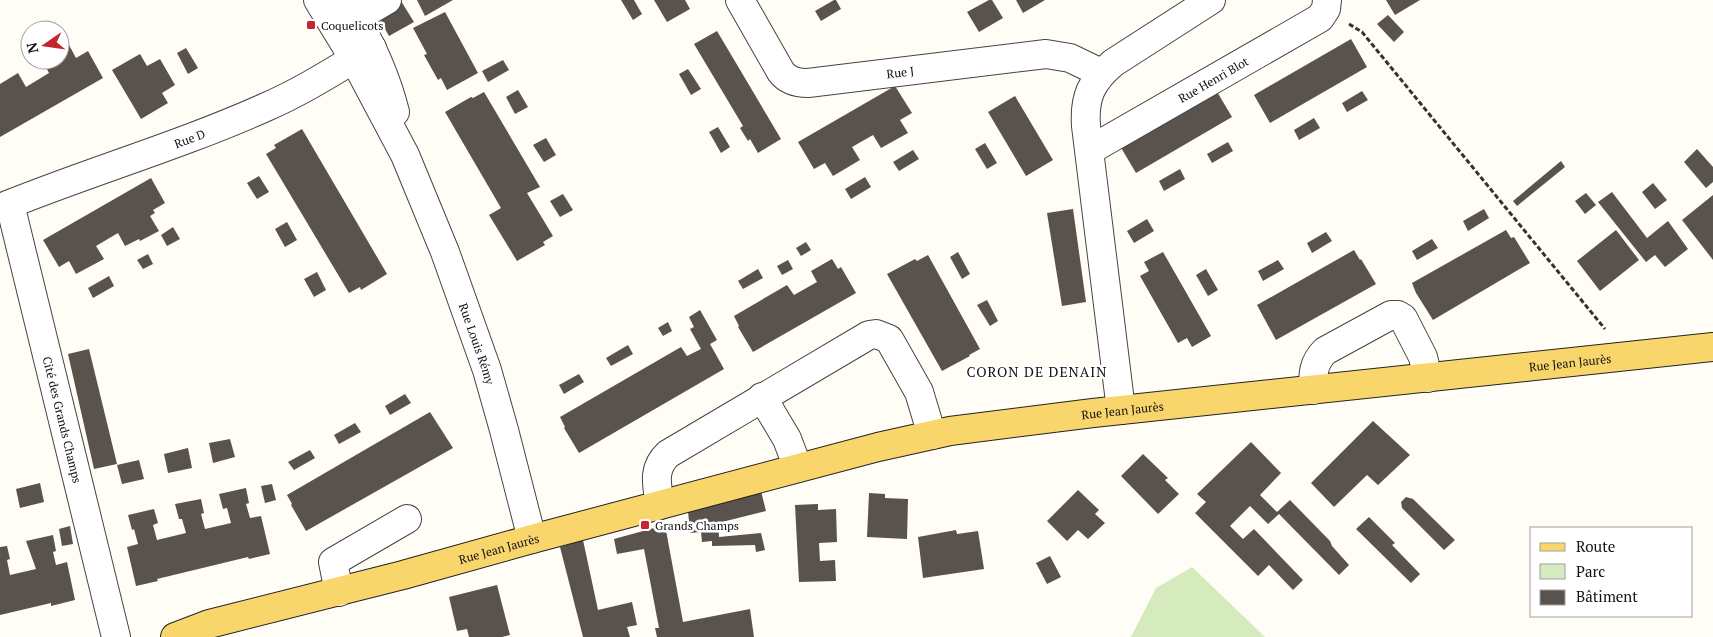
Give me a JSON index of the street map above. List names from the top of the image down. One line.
{"streets":{"main road":["Rue Jean Jaurès"],"street":["Rue J","Rue Henri Blot","Rue D","Rue Louis Rémy","Cité des Grands Champs"]},"crossings":[["Rue D","Rue Louis Rémy"],["Rue D","Cité des Grands Champs"],["Rue Louis Rémy","Rue Jean Jaurès"]],"districts":["CORON DE DENAIN"],"places":{"transit":["Coquelicots","Grands Champs"]},"legend":["Route","Parc","Bâtiment"],"north":"left"}
